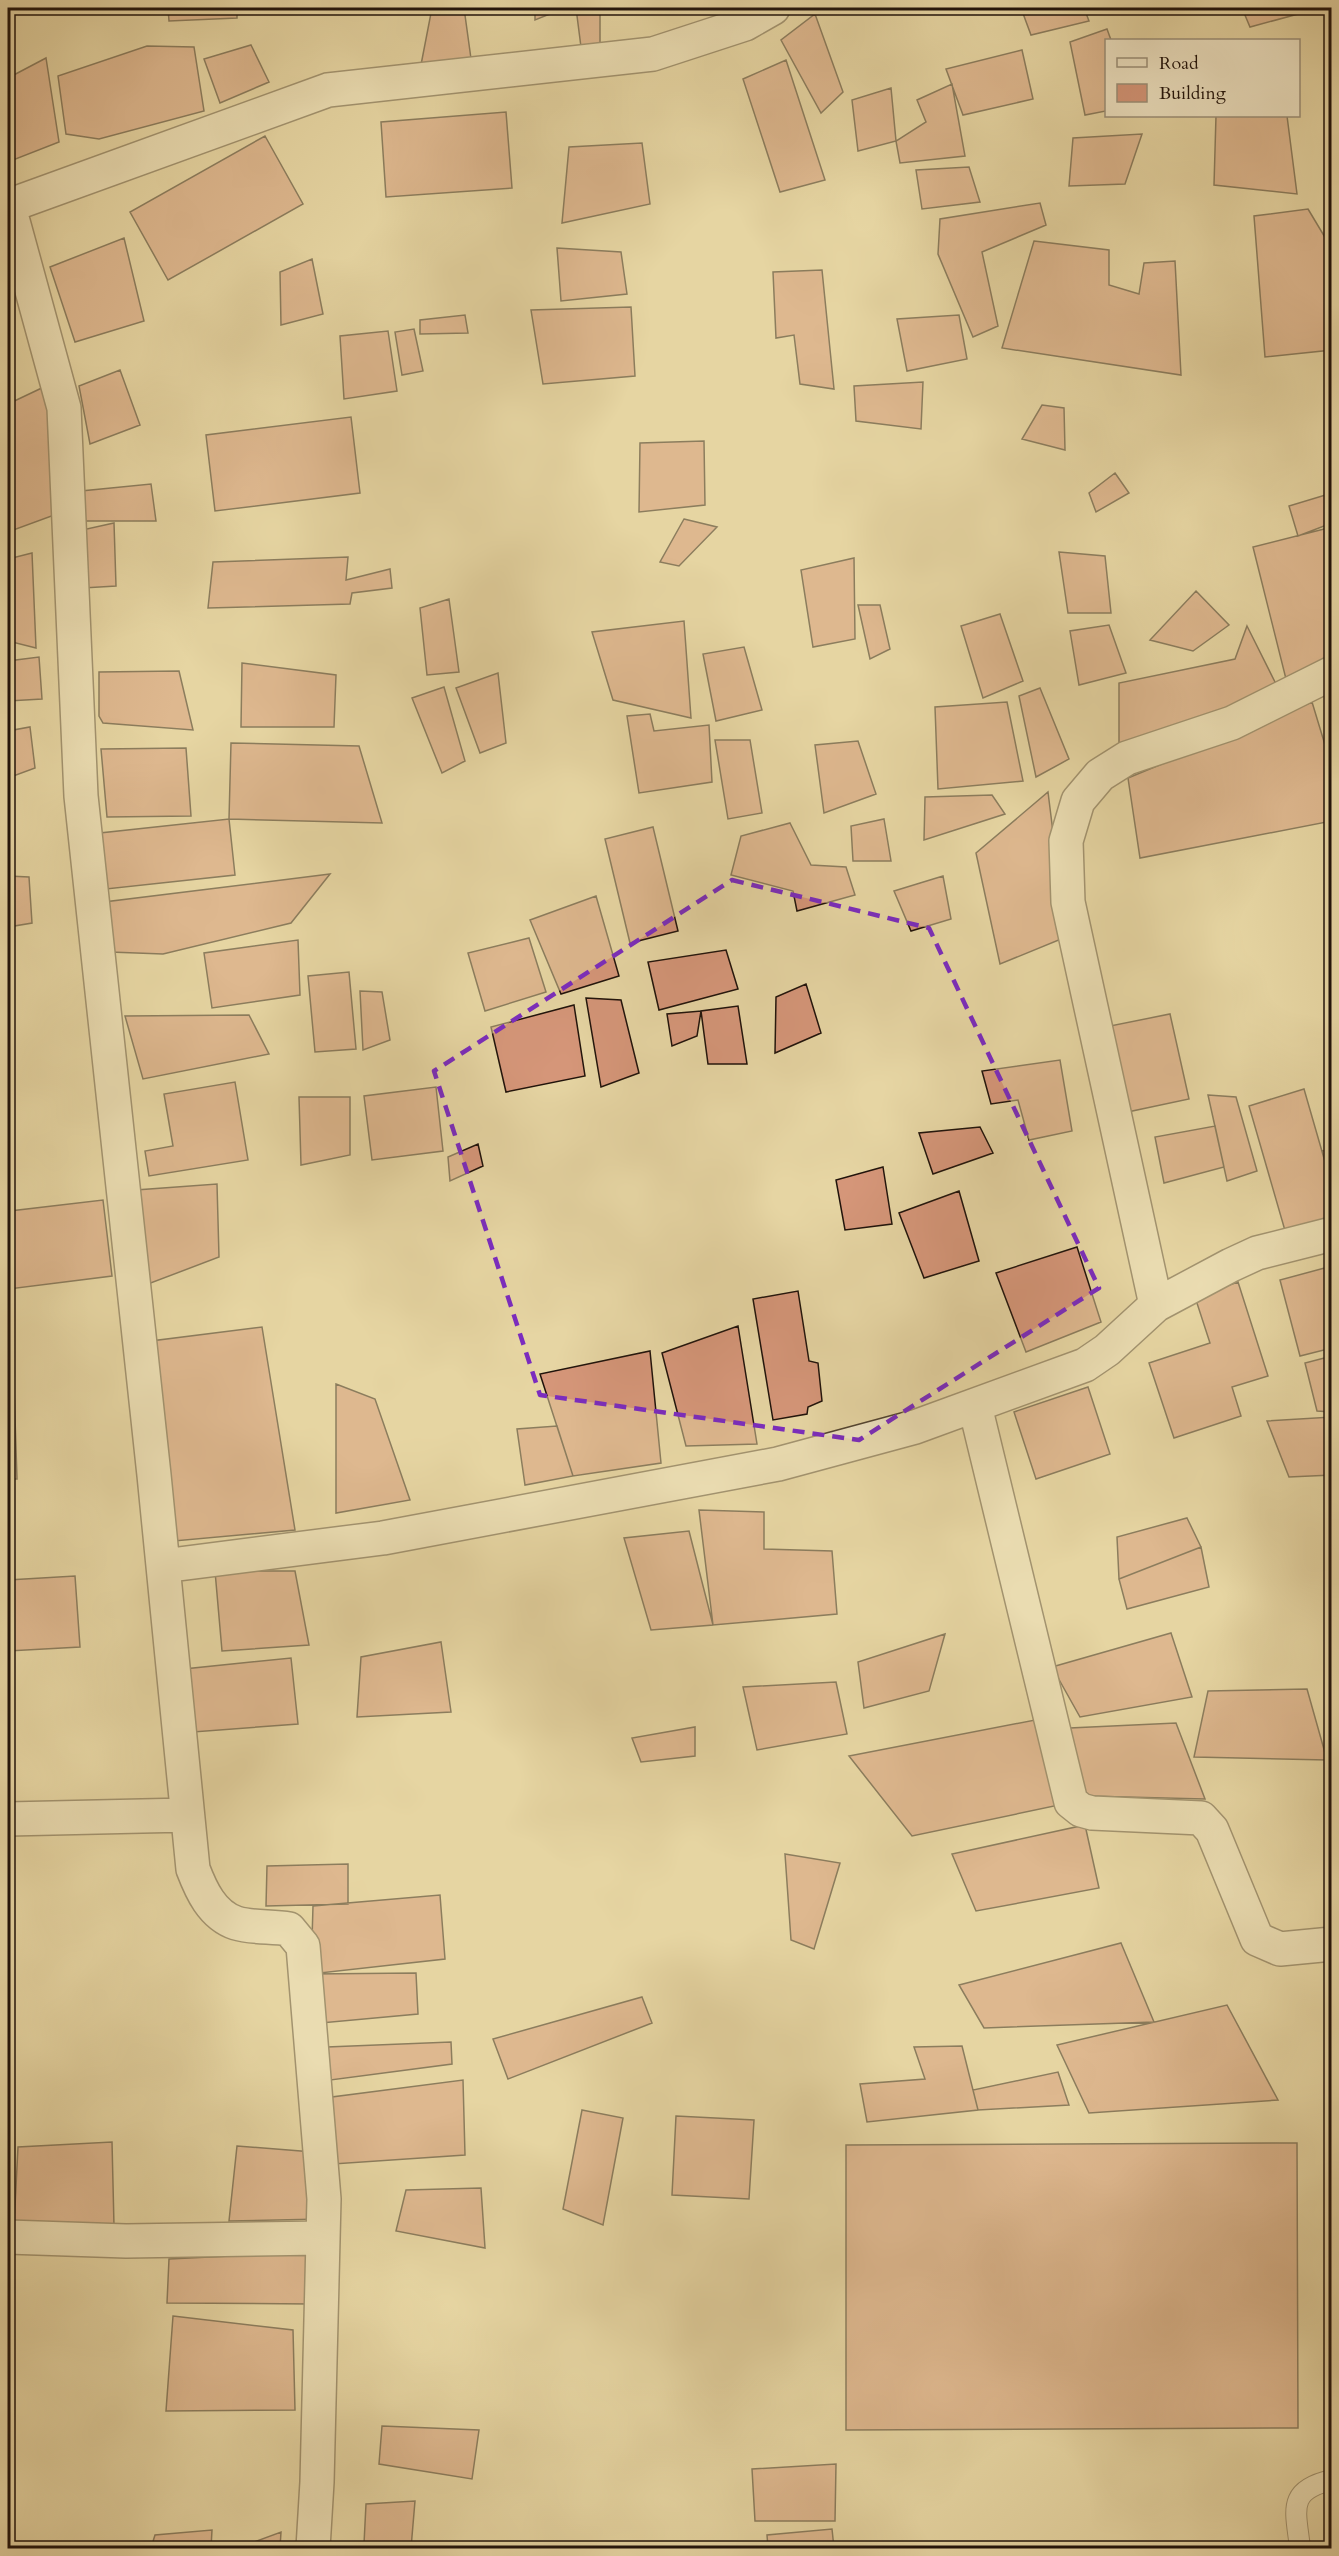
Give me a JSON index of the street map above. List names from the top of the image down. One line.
{"legend":["Road","Building"]}
